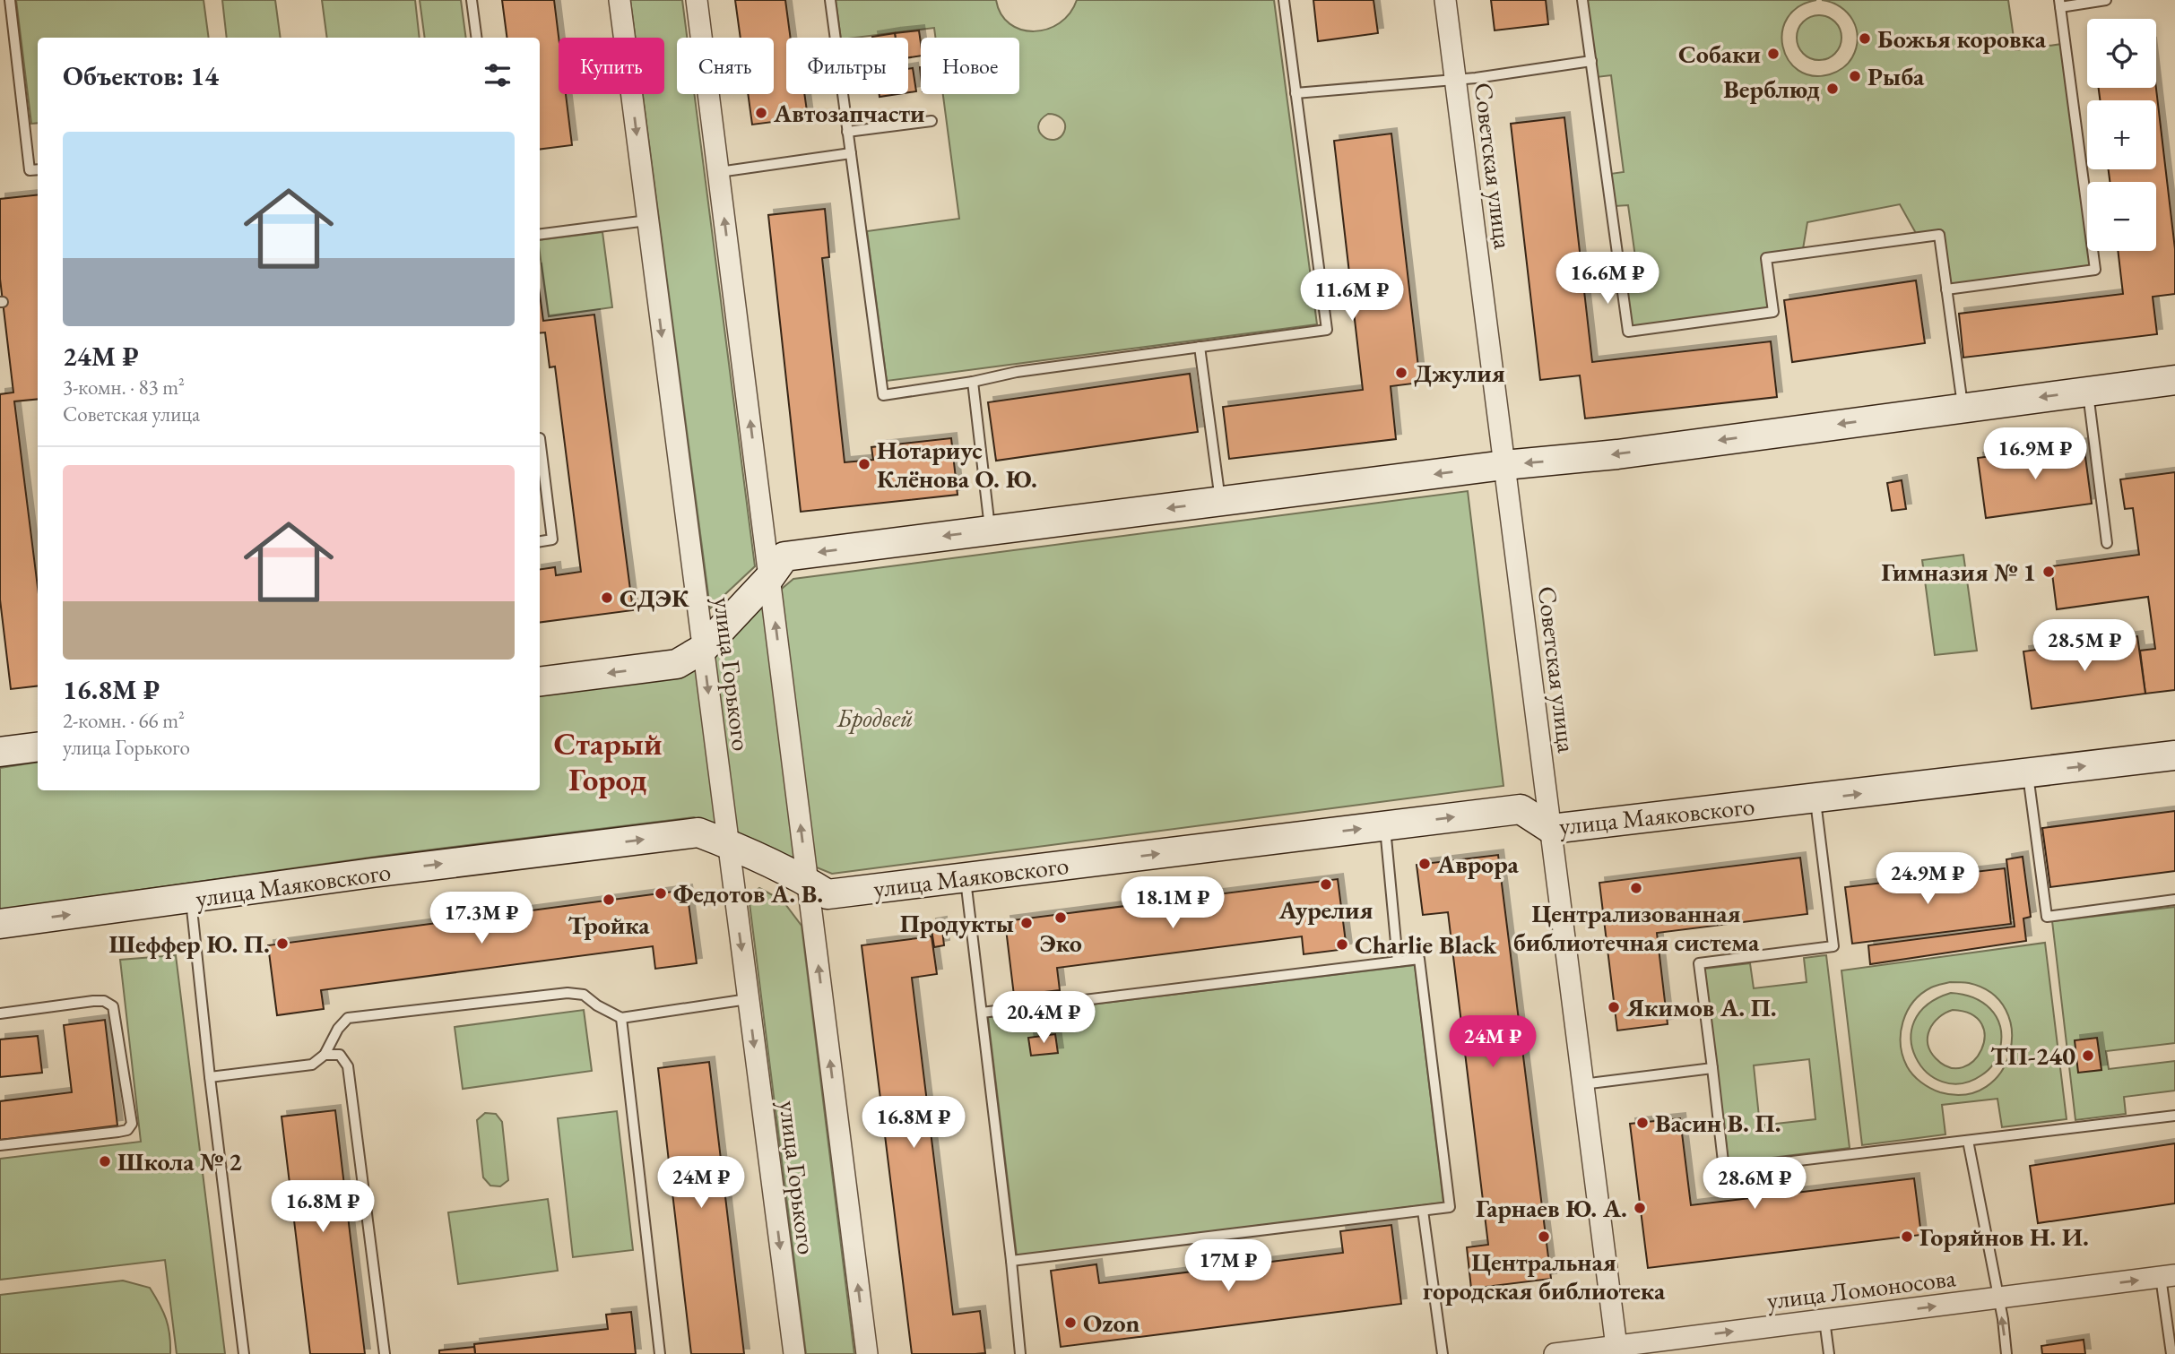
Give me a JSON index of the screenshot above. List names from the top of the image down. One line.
{"streets":{"street":["Советская улица","улица Горького","улица Маяковского","улица Ломоносова"]},"crossings":[["Советская улица","улица Маяковского"],["Советская улица","улица Ломоносова"],["улица Горького","улица Маяковского"]],"one_way":["улица Маяковского","улица Ломоносова"],"districts":["Старый Город"],"parks":["Бродвей"],"places":["Божья коровка","Собаки","Рыба","Верблюд","Автозапчасти","Джулия","Нотариус Клёнова О. Ю.","Гимназия № 1","СДЭК","Аврора","Аурелия","Централизованная библиотечная система","Федотов А. В.","Тройка","Эко","Продукты","Шеффер Ю. П.","Charlie Black","Якимов А. П.","ТП-240","Васин В. П.","Школа № 2","Гарнаев Ю. А.","Центральная городская библиотека","Горяйнов Н. И.","Ozon"],"page":{"map_buttons":["+","−"],"chip":["Купить","Снять","Фильтры","Новое"],"heading":"Объектов: 14","list":[{"name":"24M ₽","note":"3-комн. · 83 m² · Советская улица"},{"name":"16.8M ₽","note":"2-комн. · 66 m² · улица Горького"}],"price":["16.6M ₽","11.6M ₽","16.9M ₽","28.5M ₽","24.9M ₽","18.1M ₽","17.3M ₽","20.4M ₽","24M ₽","16.8M ₽","24M ₽","28.6M ₽","16.8M ₽","17M ₽"]}}
